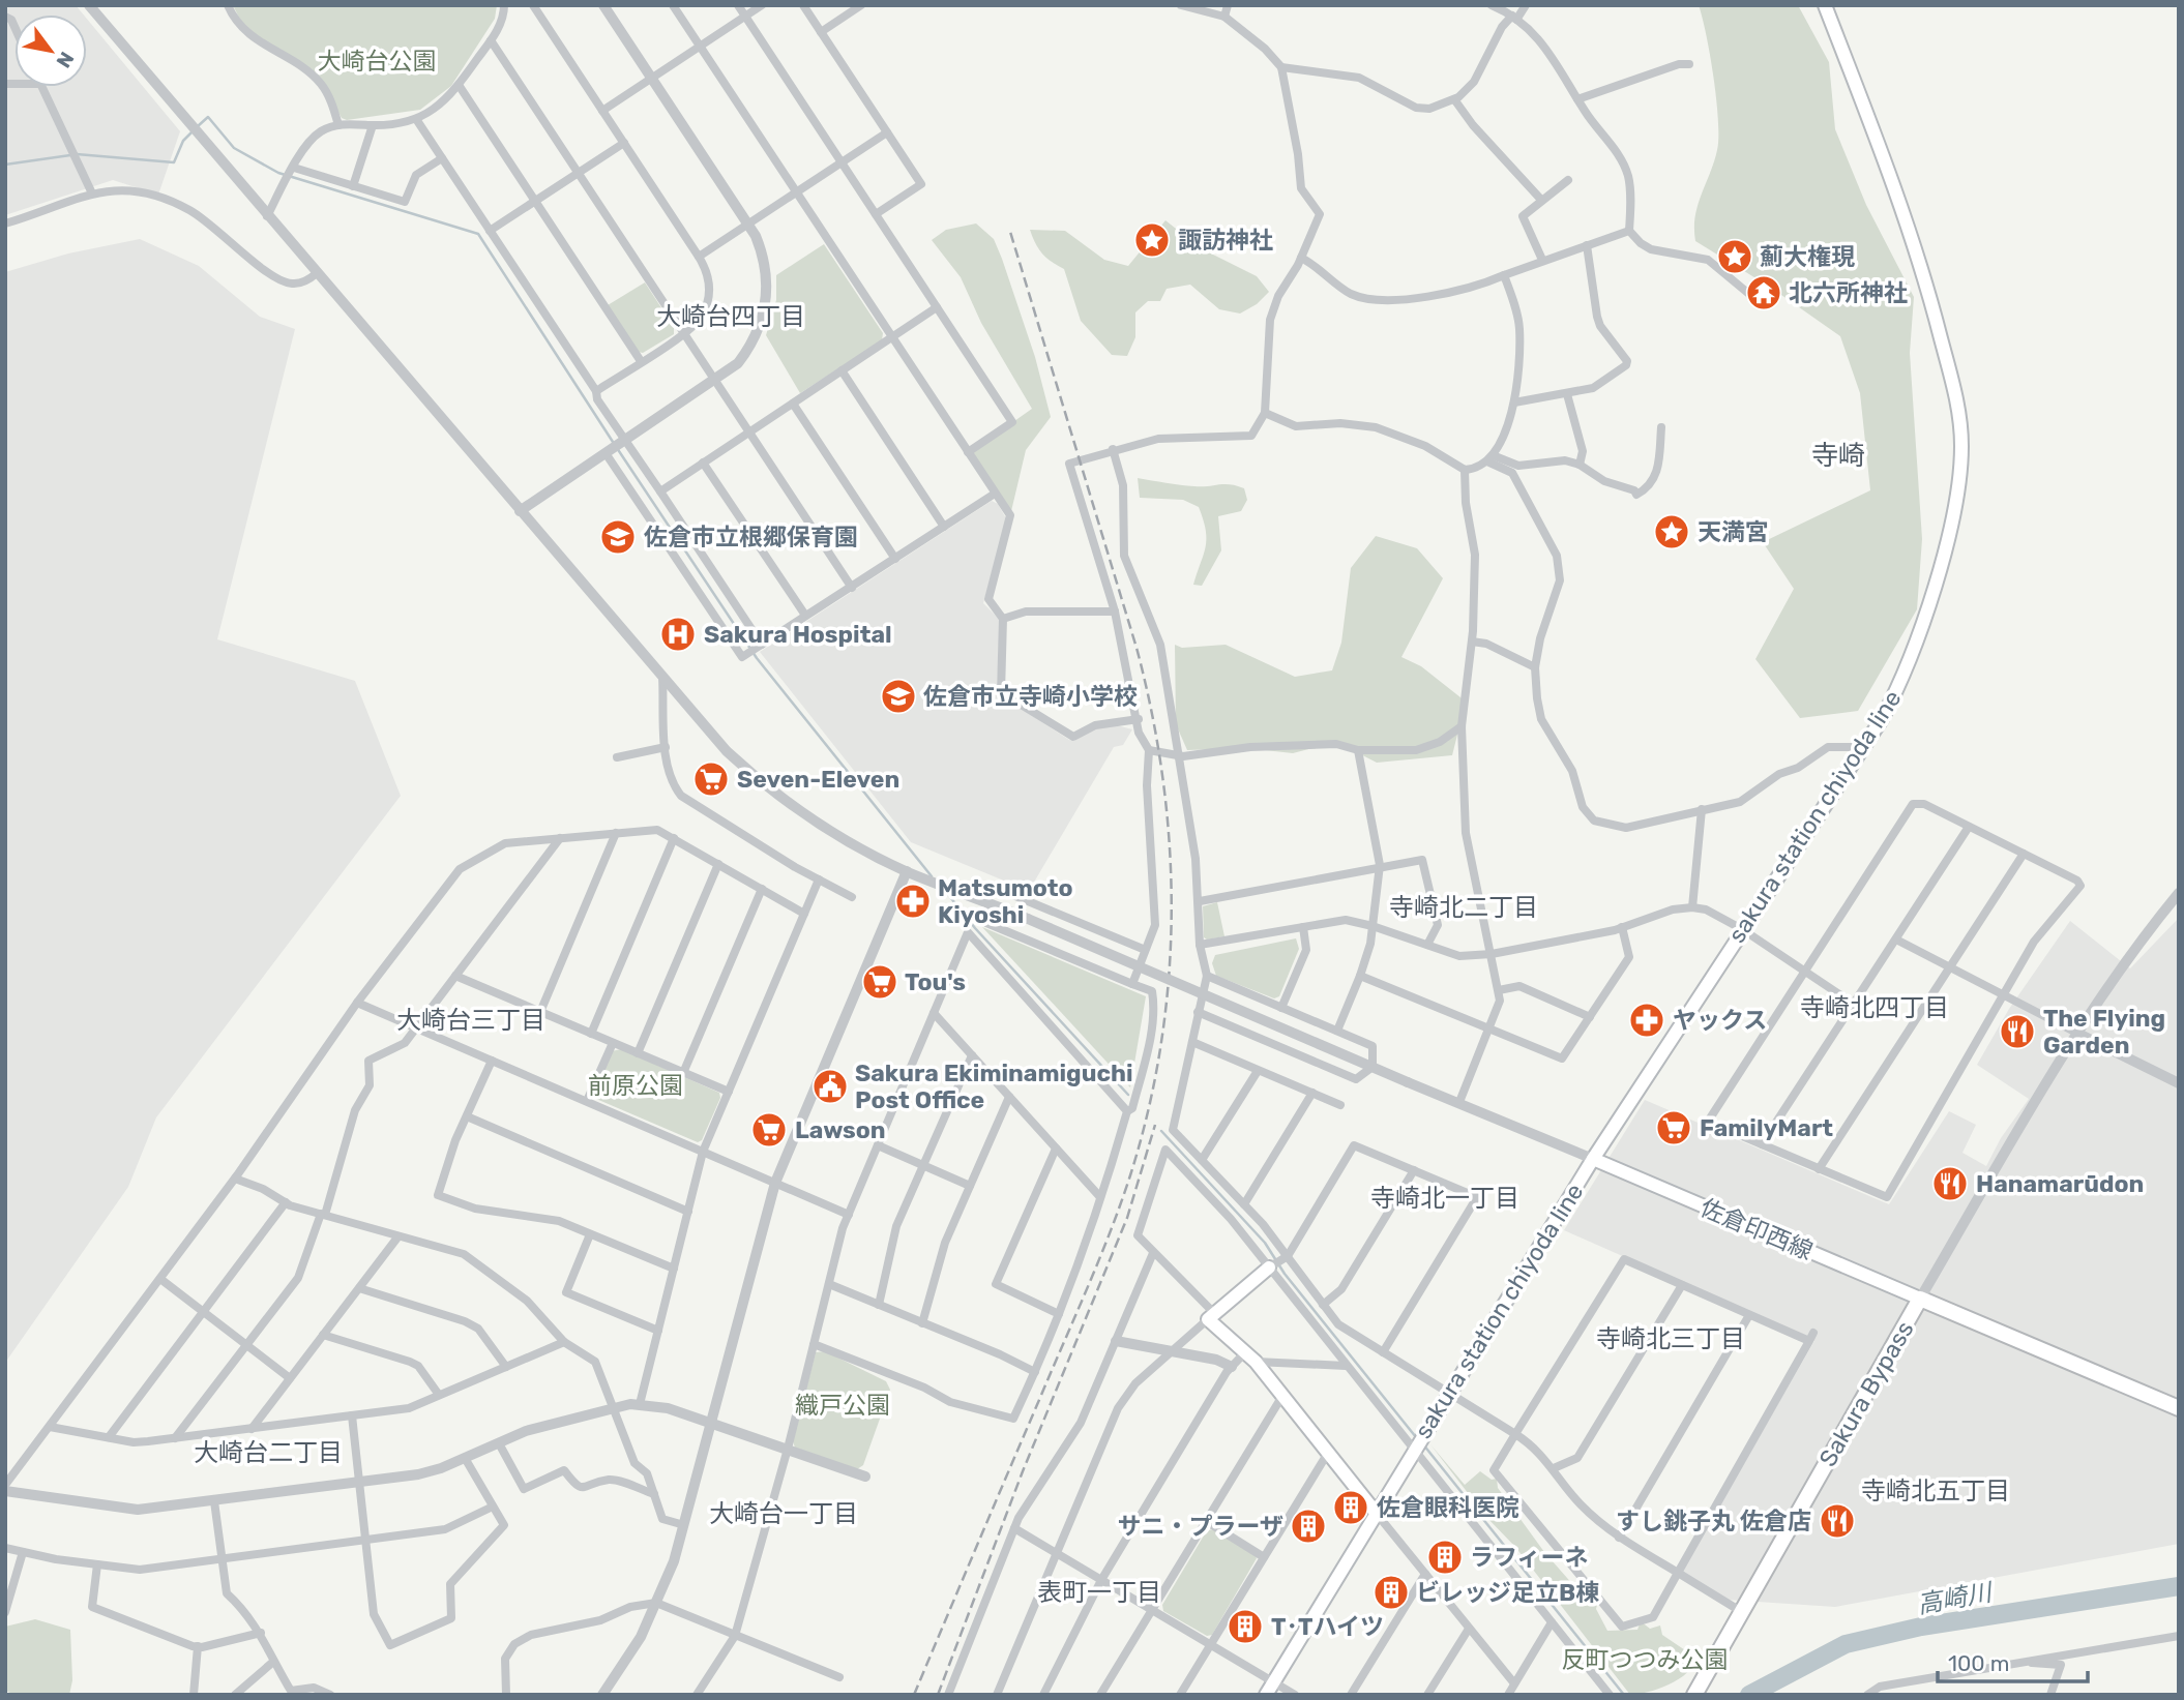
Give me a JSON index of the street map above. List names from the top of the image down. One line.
{"streets":{"highway":["Sakura Bypass"],"main road":["sakura station chiyoda line","佐倉印西線"]},"crossings":[["sakura station chiyoda line","佐倉印西線"],["佐倉印西線","Sakura Bypass"]],"districts":["大崎台四丁目","寺崎","寺崎北二丁目","寺崎北四丁目","大崎台三丁目","寺崎北一丁目","寺崎北三丁目","大崎台二丁目","寺崎北五丁目","大崎台一丁目","表町一丁目"],"water":["高崎川"],"parks":["大崎台公園","前原公園","織戸公園","反町つつみ公園"],"places":{"place":["諏訪神社","薊大権現","天満宮"],"temple":["北六所神社"],"school or university":["佐倉市立根郷保育園","佐倉市立寺崎小学校"],"hospital":["Sakura Hospital"],"supermarket":["Seven-Eleven","Tou's","FamilyMart","Lawson"],"pharmacy":["Matsumoto Kiyoshi","ヤックス"],"restaurant":["The Flying Garden","Hanamarūdon","すし銚子丸 佐倉店"],"public building":["Sakura Ekiminamiguchi Post Office"],"building":["佐倉眼科医院","サニ・プラーザ","ラフィーネ","ビレッジ足立B棟","T･Tハイツ"]},"scale_bar":"100 m","north":"bottom right"}
